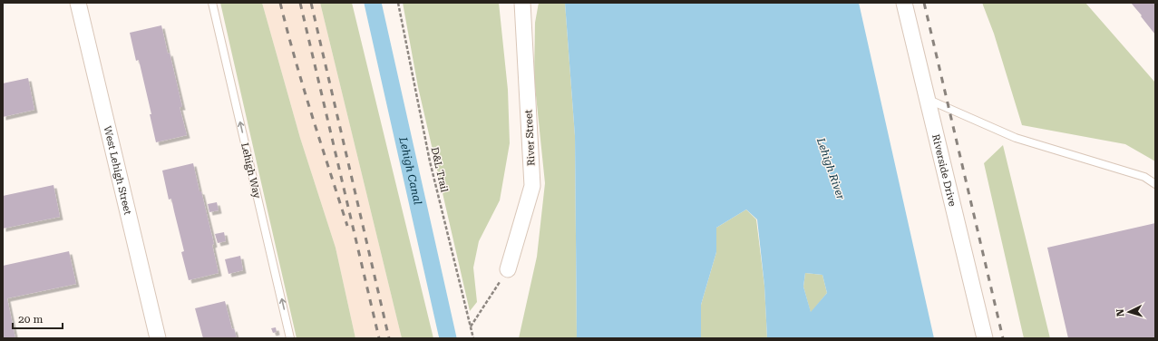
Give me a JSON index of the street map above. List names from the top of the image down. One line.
{"streets":{"street":["River Street","West Lehigh Street","Riverside Drive"],"lane":["Lehigh Way"],"path":["D&L Trail"]},"one_way":["Lehigh Way"],"water":["Lehigh River","Lehigh Canal"],"scale_bar":"20 m","north":"left"}
